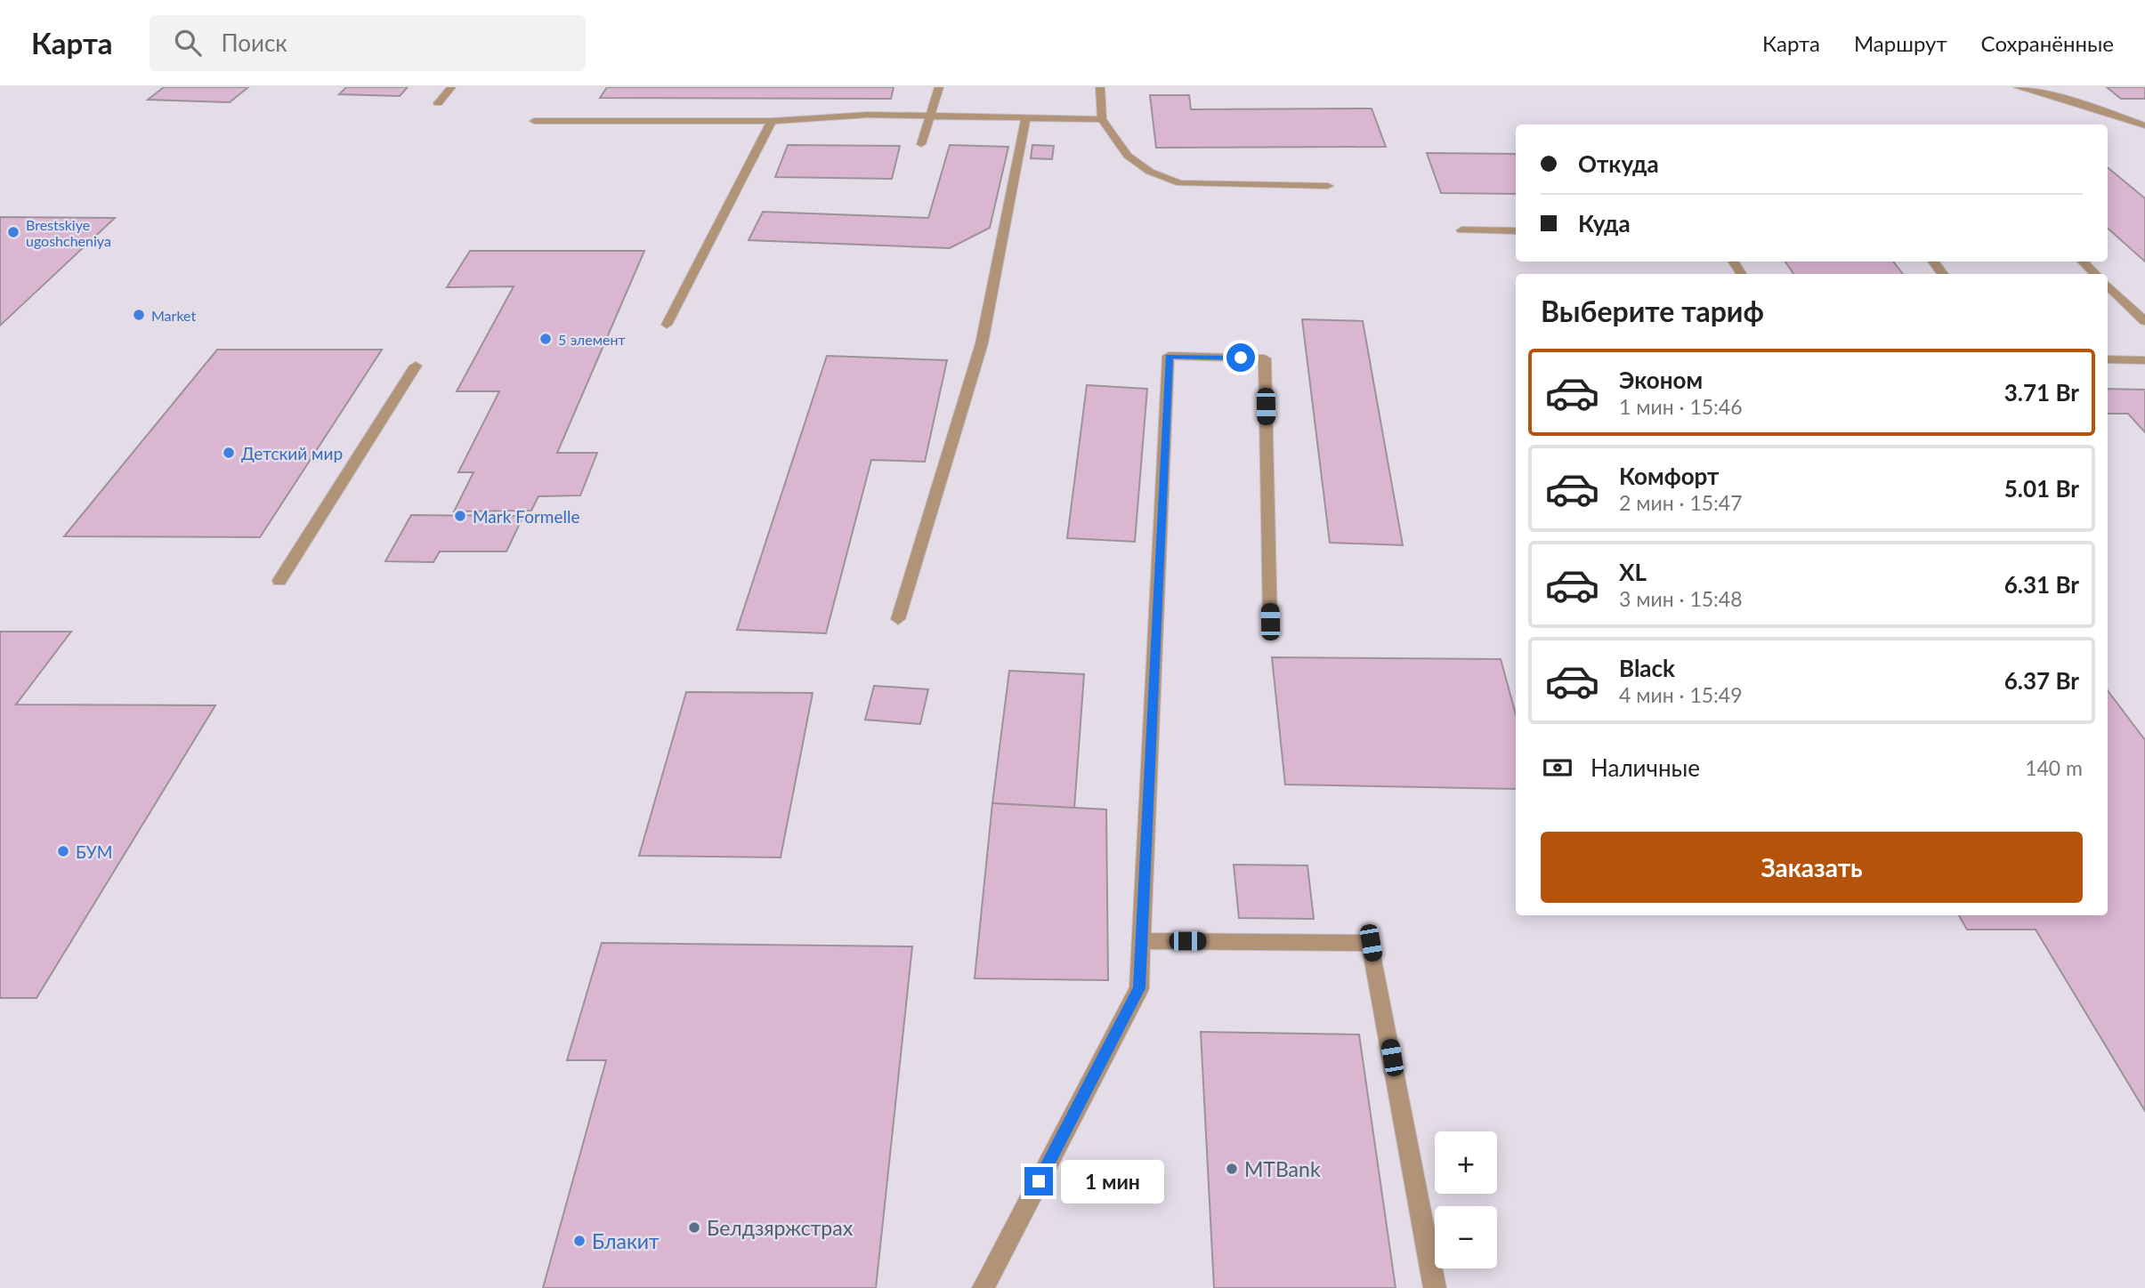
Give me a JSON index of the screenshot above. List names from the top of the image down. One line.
{"places":["Brestskiye ugoshcheniya","Market","5 элемент","Детский мир","Mark Formelle","БУМ","MTBank","Белдзяржстрах","Блакит"],"page":{"header":"Карта","search":"Поиск","nav":["Карта","Маршрут","Сохранённые"],"banner":["Откуда","Куда"],"heading":"Выберите тариф","list":[{"name":"Эконом","note":"1 мин · 15:46","value":"3.71 Br"},{"name":"Комфорт","note":"2 мин · 15:47","value":"5.01 Br"},{"name":"XL","note":"3 мин · 15:48","value":"6.31 Br"},{"name":"Black","note":"4 мин · 15:49","value":"6.37 Br"}],"pay":["Наличные","140 m"],"buttons":"Заказать","map_buttons":["+","−"],"bubble":"1 мин"}}
